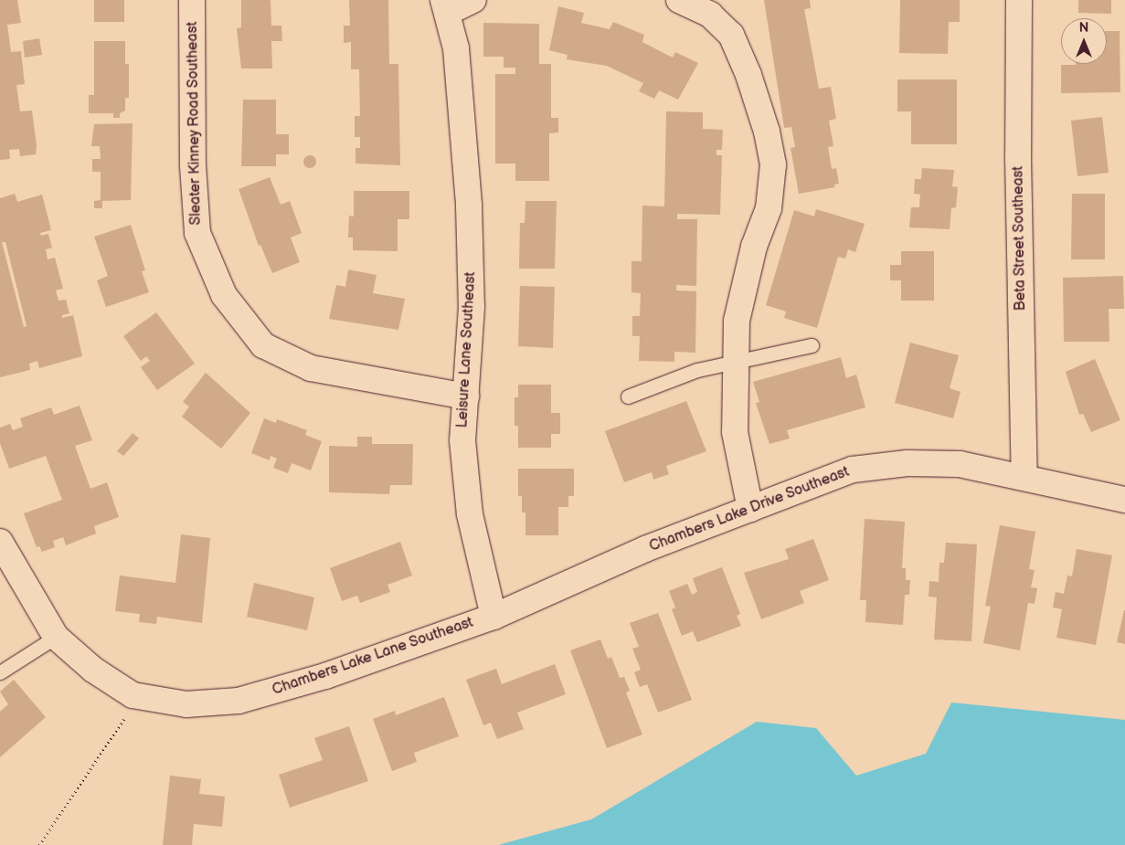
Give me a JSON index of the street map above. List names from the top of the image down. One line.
{"streets":{"street":["Sleater Kinney Road Southeast","Beta Street Southeast","Leisure Lane Southeast","Chambers Lake Drive Southeast","Chambers Lake Lane Southeast"]},"crossings":[["Sleater Kinney Road Southeast","Leisure Lane Southeast"],["Beta Street Southeast","Chambers Lake Drive Southeast"],["Leisure Lane Southeast","Chambers Lake Drive Southeast"],["Leisure Lane Southeast","Chambers Lake Lane Southeast"],["Chambers Lake Drive Southeast","Chambers Lake Lane Southeast"]],"north":"top"}
